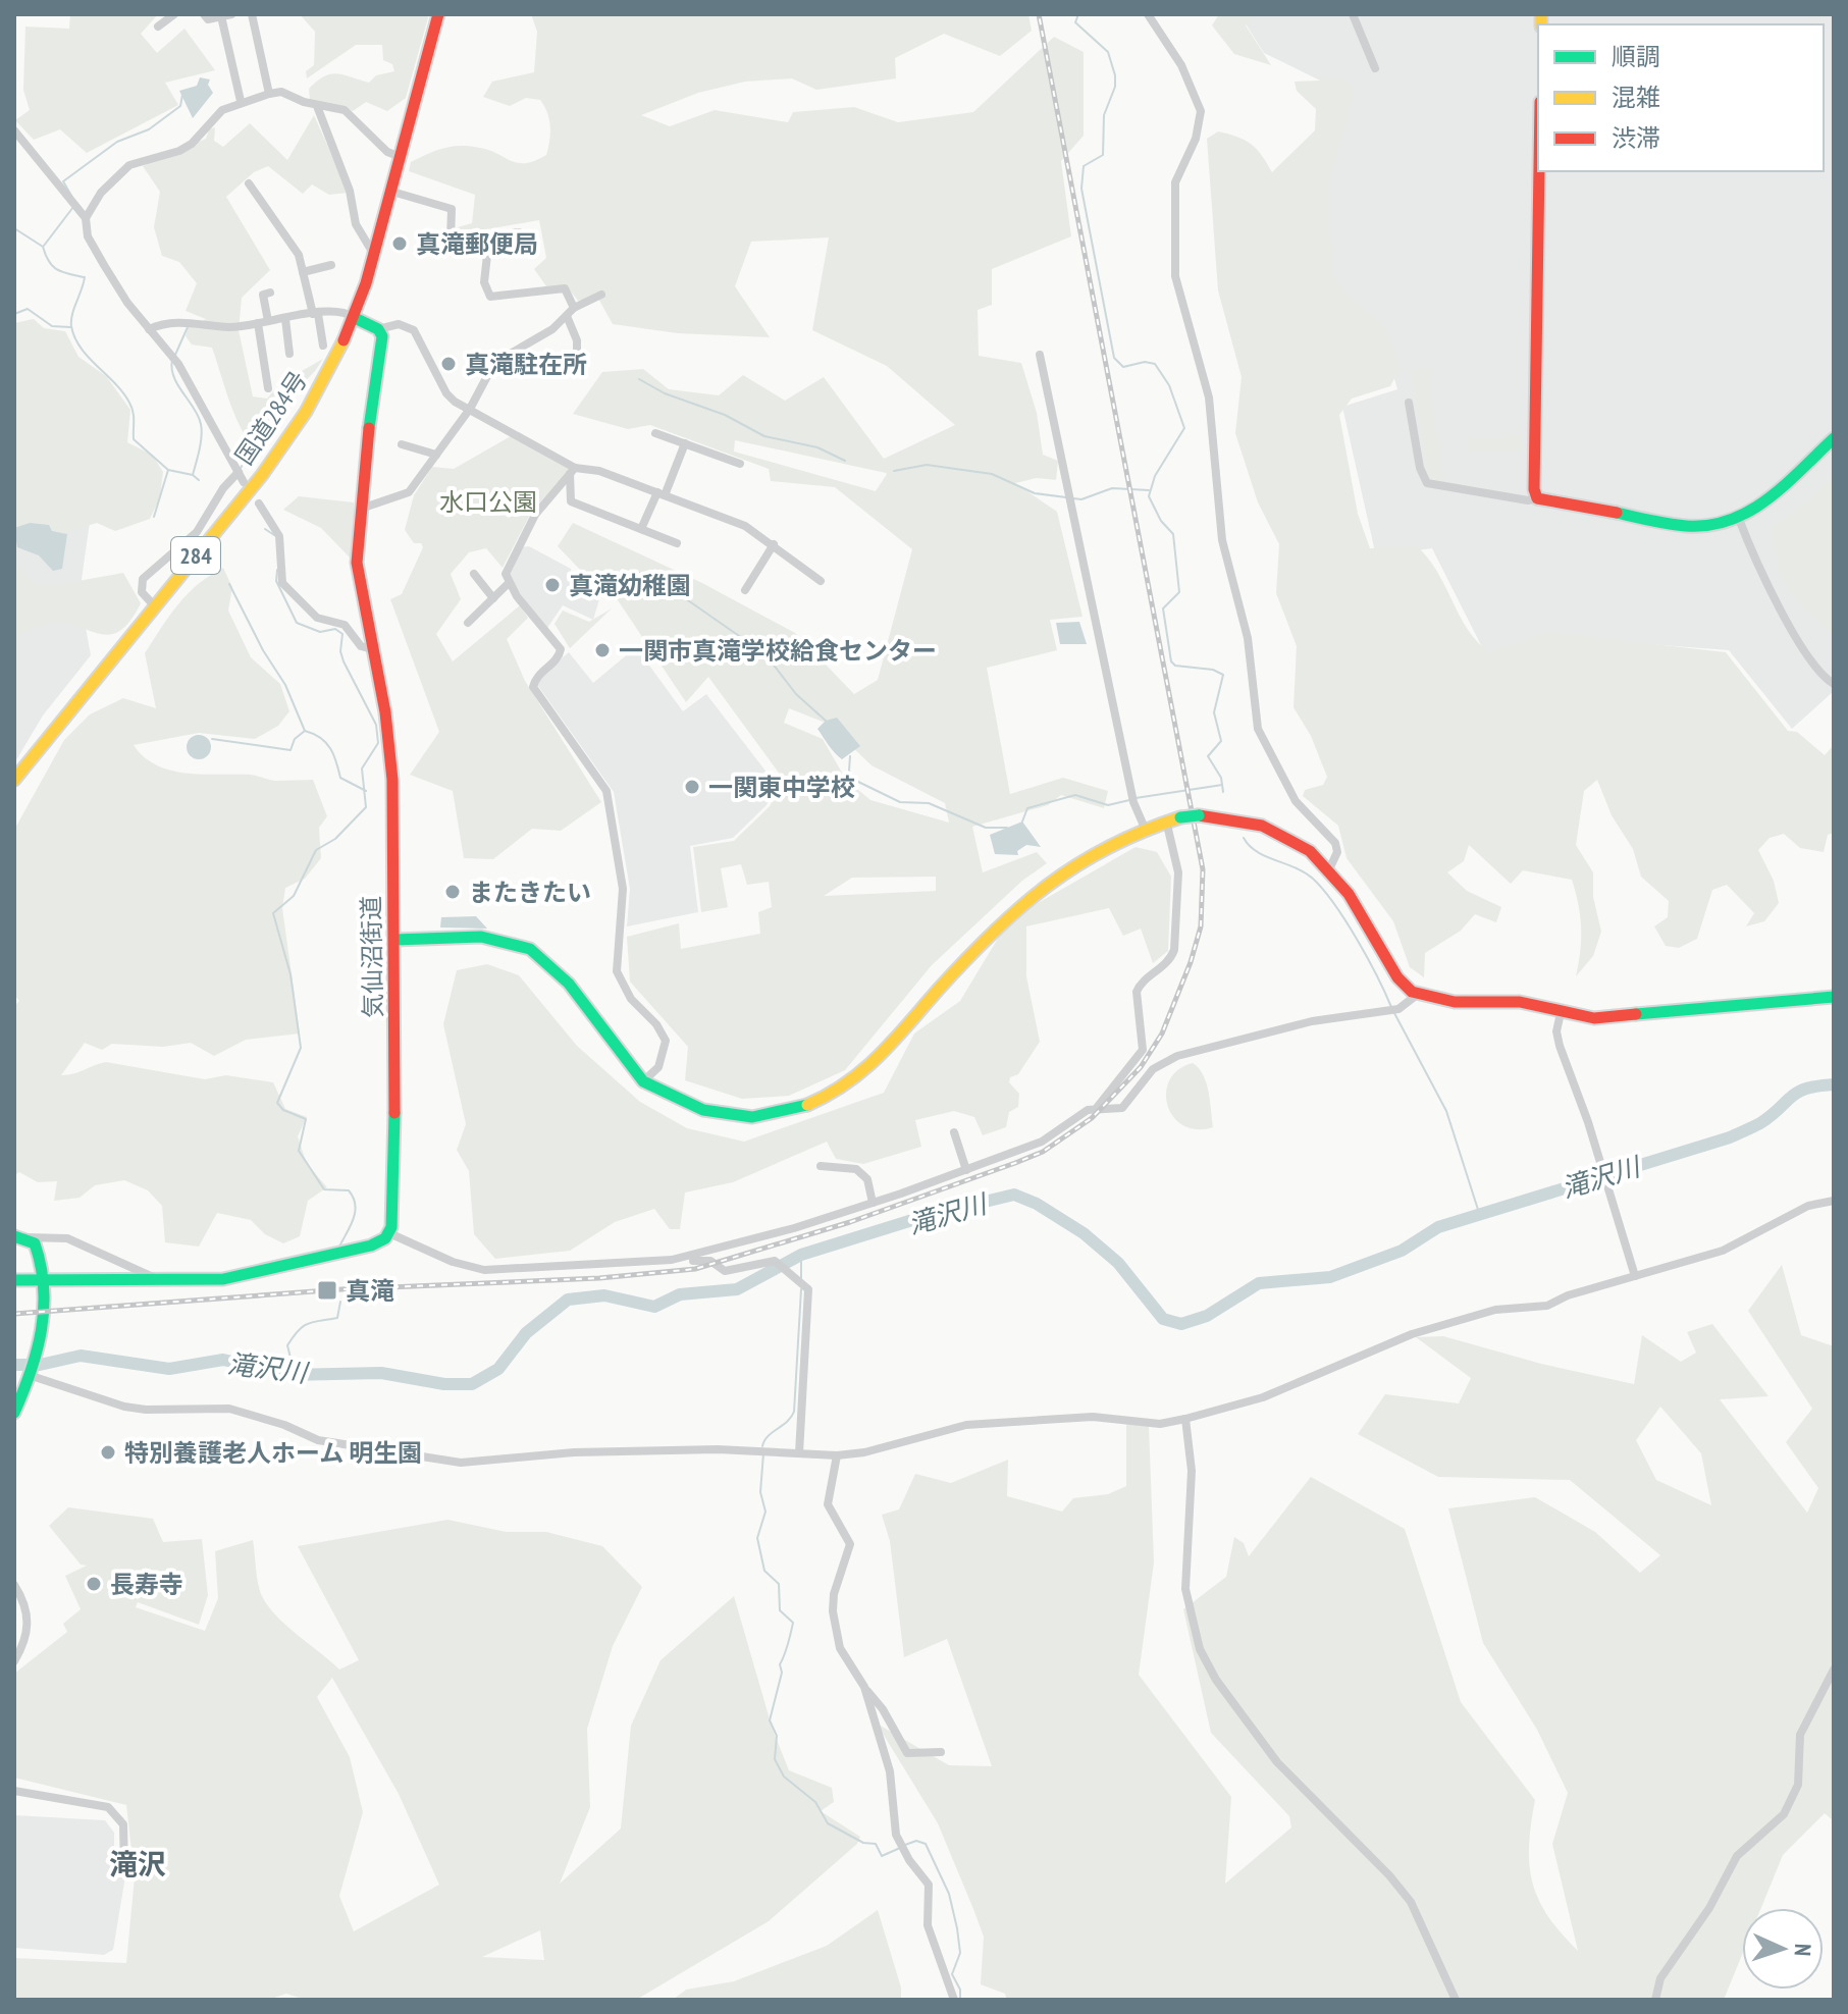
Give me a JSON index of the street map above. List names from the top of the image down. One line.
{"streets":{"main road":["国道284号","284","気仙沼街道"]},"districts":["滝沢"],"water":["滝沢川"],"parks":["水口公園"],"places":{"other":["真滝郵便局","真滝駐在所","真滝幼稚園","一関市真滝学校給食センター","一関東中学校","またきたい","特別養護老人ホーム 明生園","長寿寺"],"transit":["真滝"]},"legend":["順調","混雑","渋滞"],"north":"right"}
